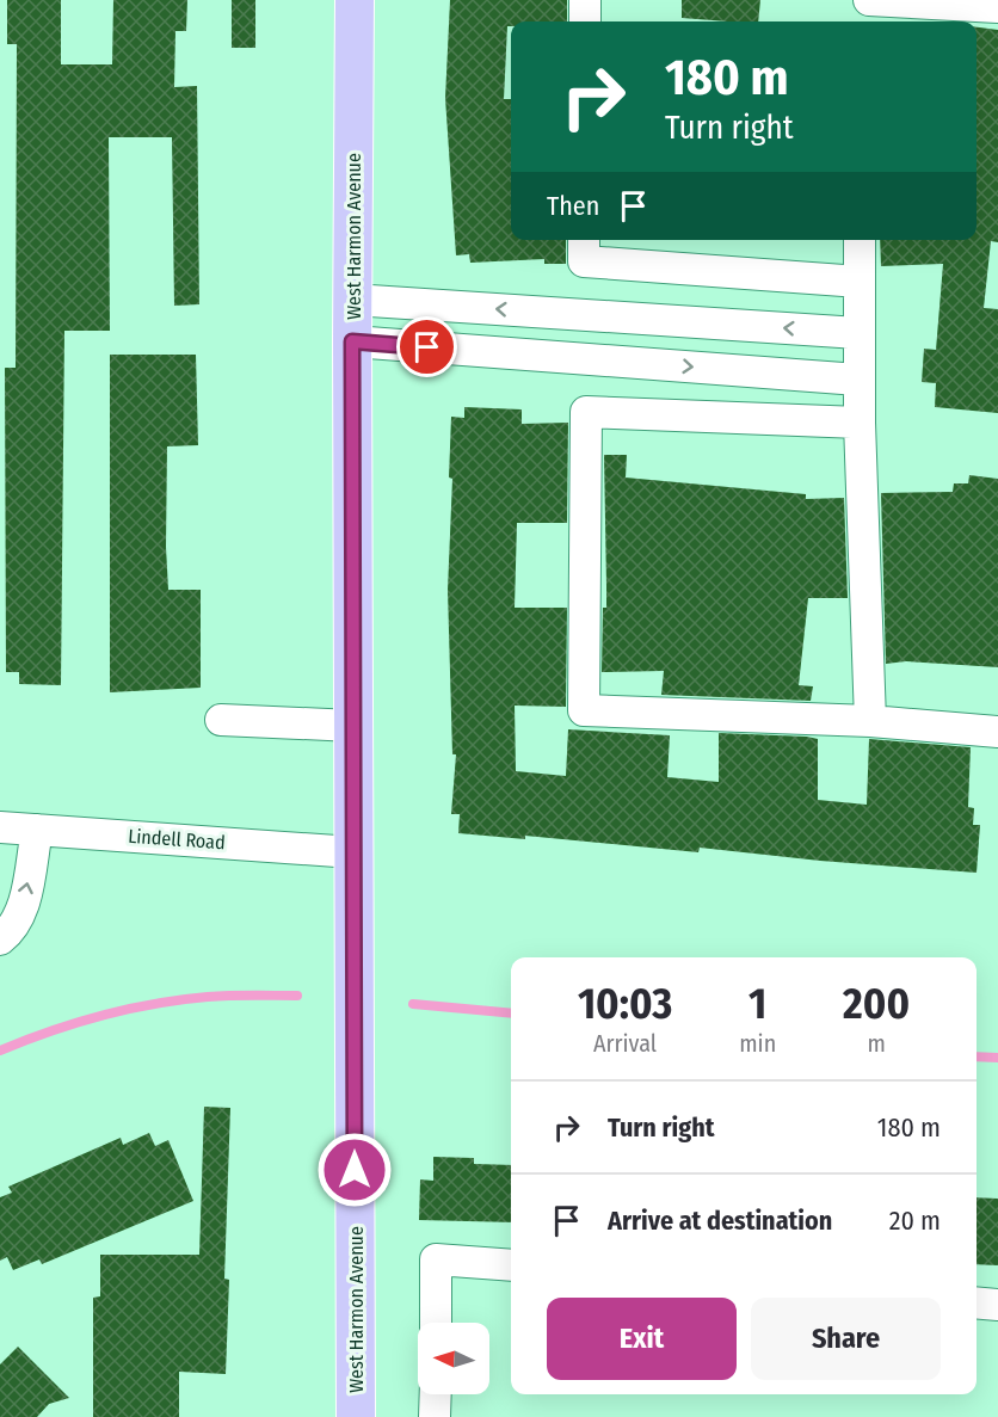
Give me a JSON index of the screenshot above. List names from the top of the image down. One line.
{"streets":{"main road":["West Harmon Avenue"],"street":["Lindell Road"]},"crossings":[["West Harmon Avenue","Lindell Road"]],"north":"left","page":{"turn":["180 m","Turn right"],"then":"Then","eta":["10:03","Arrival","1","min","200","m"],"list":[{"name":"Turn right","value":"180 m"},{"name":"Arrive at destination","value":"20 m"}],"buttons":["Exit","Share"]}}
